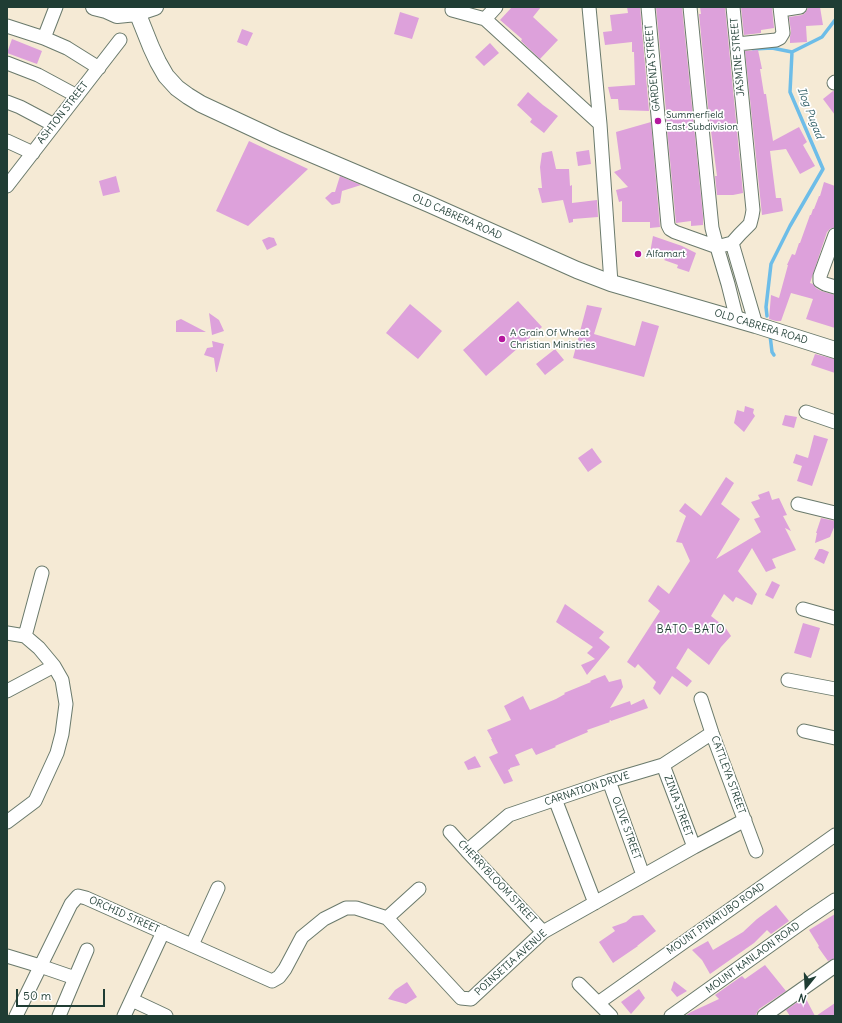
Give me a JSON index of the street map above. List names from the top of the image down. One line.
{"streets":{"street":["JASMINE STREET","GARDENIA STREET","ASHTON STREET","OLD CABRERA ROAD","CATTLEYA STREET","CARNATION DRIVE","ZINIA STREET","OLIVE STREET","CHERRYBLOOM STREET","ORCHID STREET","MOUNT PINATUBO ROAD","MOUNT KANLAON ROAD","POINSETIA AVENUE"]},"crossings":[["CATTLEYA STREET","CARNATION DRIVE"],["CATTLEYA STREET","POINSETIA AVENUE"],["CARNATION DRIVE","ZINIA STREET"],["CARNATION DRIVE","OLIVE STREET"],["CARNATION DRIVE","CHERRYBLOOM STREET"],["ZINIA STREET","POINSETIA AVENUE"],["OLIVE STREET","POINSETIA AVENUE"],["CHERRYBLOOM STREET","POINSETIA AVENUE"],["ORCHID STREET","POINSETIA AVENUE"]],"districts":["BATO-BATO"],"water":["Ilog Pugad"],"places":["Summerfield East Subdivision","Alfamart","A Grain Of Wheat Christian Ministries"],"scale_bar":"50 m","north":"bottom"}
